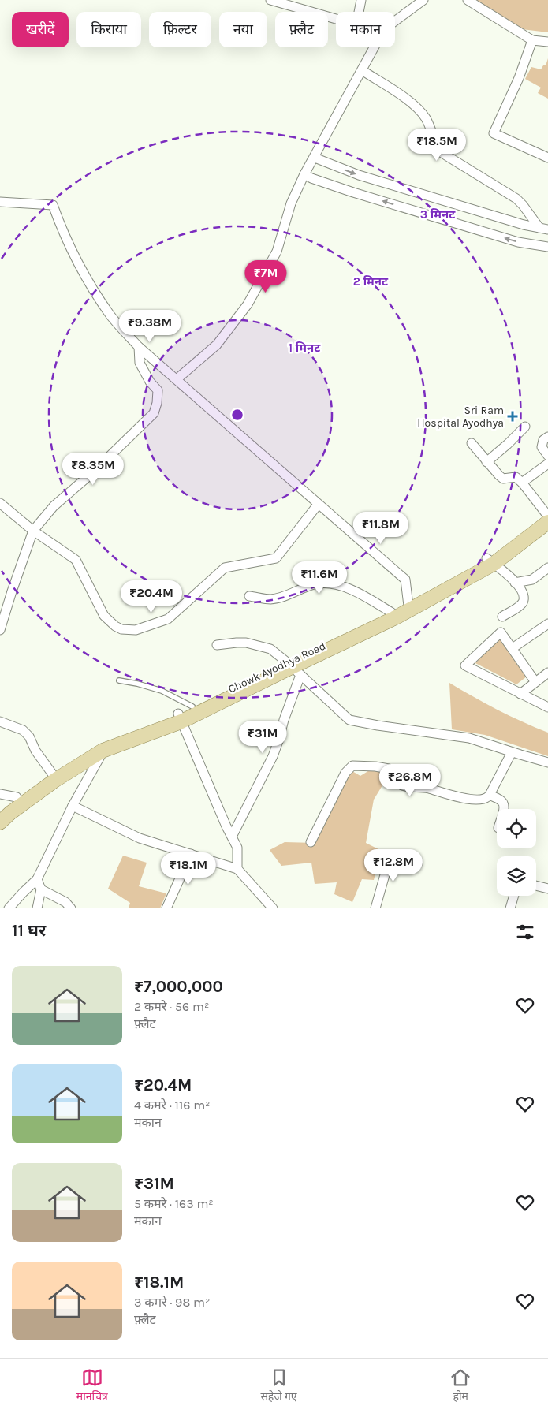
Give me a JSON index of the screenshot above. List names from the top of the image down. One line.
{"streets":{"main road":["Chowk Ayodhya Road"]},"places":{"health":["Sri Ram Hospital Ayodhya"]},"page":{"chip":["खरीदें","किराया","फ़िल्टर","नया","फ़्लैट","मकान"],"price":["₹18.5M","₹7M","₹9.38M","₹8.35M","₹11.8M","₹11.6M","₹20.4M","₹31M","₹26.8M","₹12.8M","₹18.1M"],"heading":"11 घर","list":[{"name":"₹7,000,000","note":"2 कमरे · 56 m² · फ़्लैट"},{"name":"₹20.4M","note":"4 कमरे · 116 m² · मकान"},{"name":"₹31M","note":"5 कमरे · 163 m² · मकान"},{"name":"₹18.1M","note":"3 कमरे · 98 m² · फ़्लैट"}],"tabs":["मानचित्र","सहेजे गए","होम"]},"rings":["3 मिनट","2 मिनट","1 मिनट"]}
